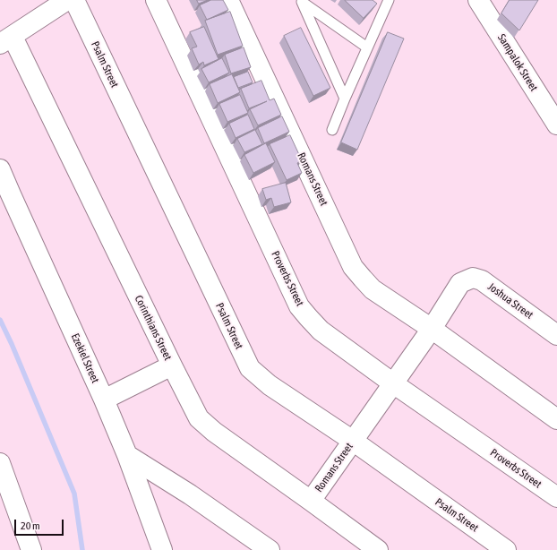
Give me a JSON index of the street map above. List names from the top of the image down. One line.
{"streets":{"street":["Sampalok Street","Psalm Street","Romans Street","Proverbs Street","Joshua Street","Corinthians Street","Ezekiel Street"]},"crossings":[["Psalm Street","Romans Street"],["Romans Street","Proverbs Street"],["Romans Street","Joshua Street"],["Romans Street","Corinthians Street"]],"scale_bar":"20 m"}
